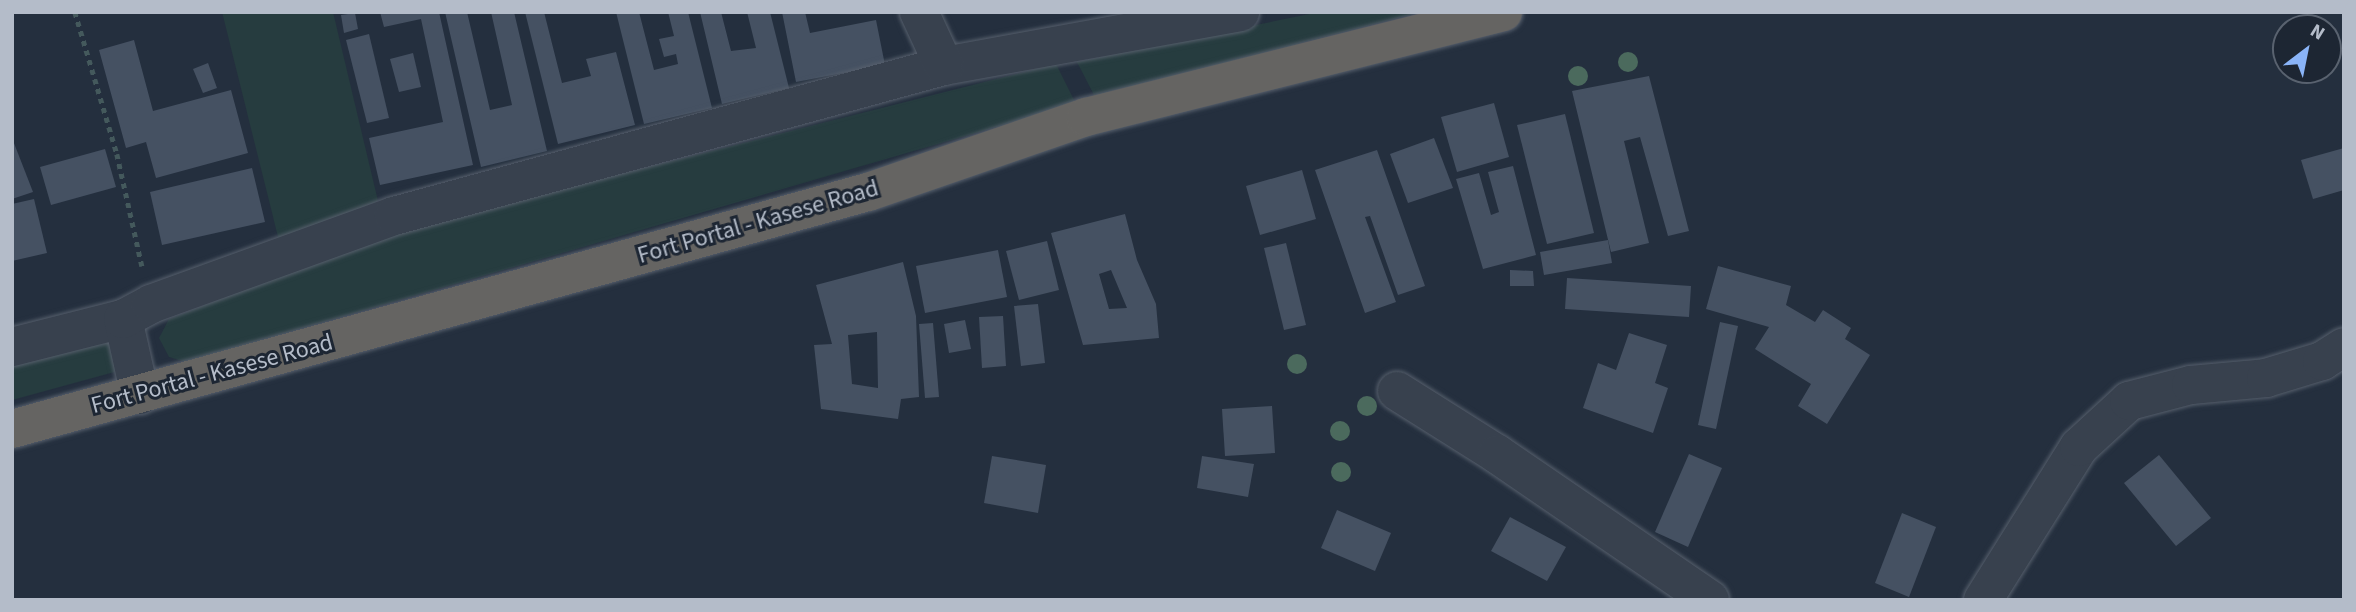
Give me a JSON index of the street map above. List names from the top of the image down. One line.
{"streets":{"highway":["Fort Portal - Kasese Road"]},"north":"top right"}
